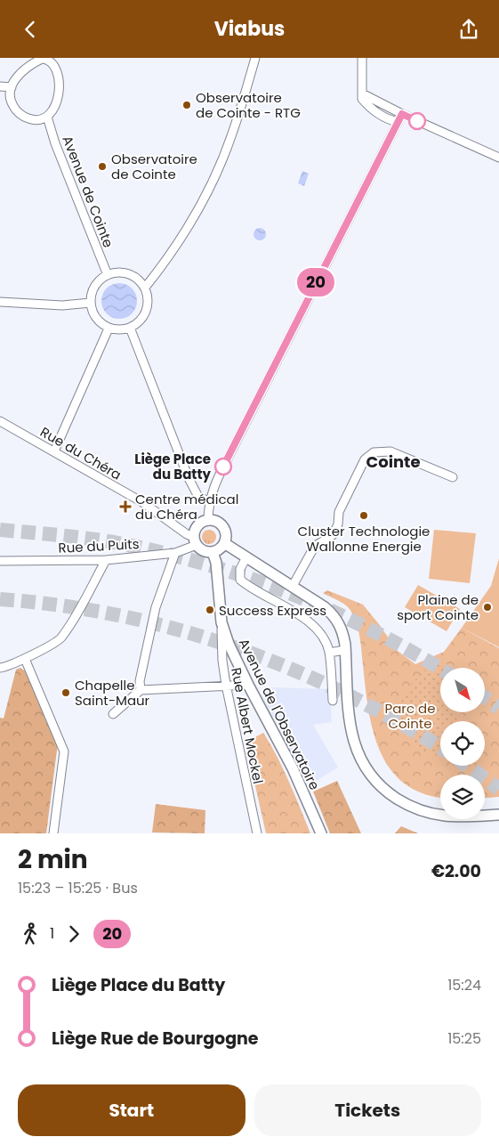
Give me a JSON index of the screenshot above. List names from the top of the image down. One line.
{"streets":{"street":["Avenue de Cointe","Rue du Chéra","Rue du Puits","Avenue de l'Observatoire","Rue Albert Mockel"]},"crossings":[["Rue du Chéra","Rue du Puits"],["Rue du Chéra","Avenue de l'Observatoire"],["Rue du Puits","Avenue de l'Observatoire"],["Avenue de l'Observatoire","Rue Albert Mockel"]],"districts":["Cointe"],"parks":["Parc de Cointe"],"places":{"other":["Observatoire de Cointe - RTG","Observatoire de Cointe","Liège Place du Batty","Cluster Technologie Wallonne Energie","Plaine de sport Cointe","Success Express","Chapelle Saint-Maur"],"health":["Centre médical du Chéra"]},"lines":["bus line 20"],"north":"bottom right","page":{"header":"Viabus","on_map":"20","heading":["2 min","15:23 – 15:25 · Bus","€2.00"],"legs":["1","20"],"list":[{"name":"Liège Place du Batty","value":"15:24"},{"name":"Liège Rue de Bourgogne","value":"15:25"}],"buttons":["Start","Tickets"]}}
